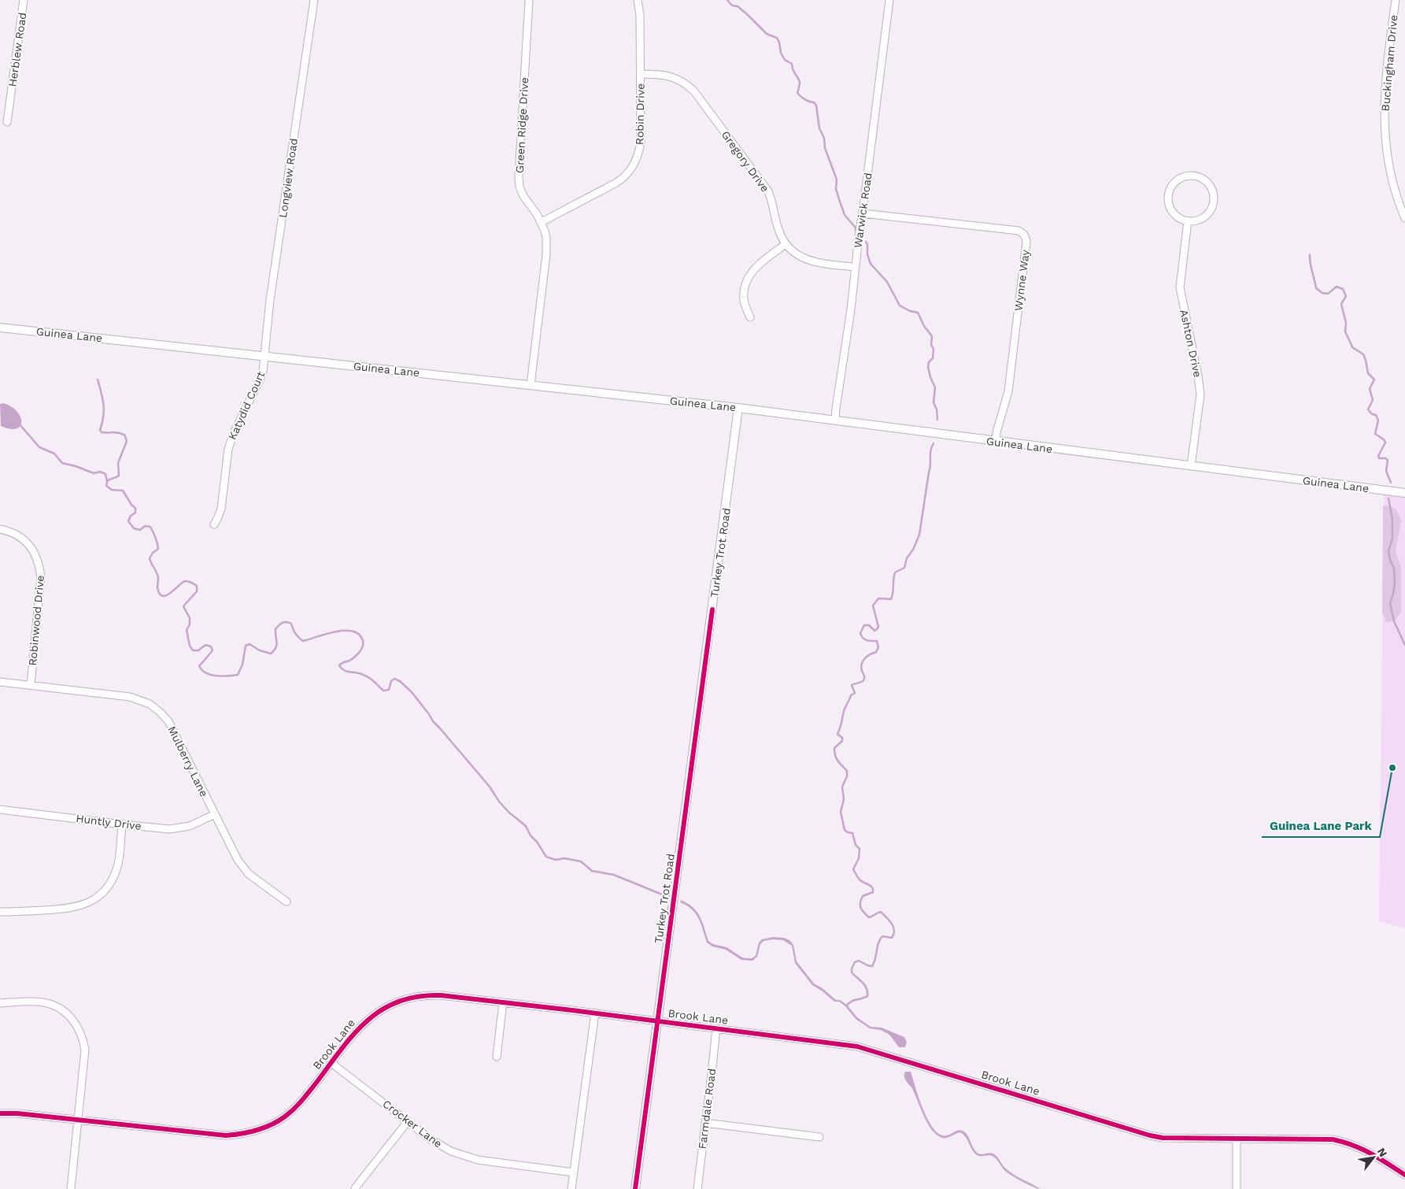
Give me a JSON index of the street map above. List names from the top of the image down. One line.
{"streets":{"street":["Herblew Road","Buckingham Drive","Robin Drive","Green Ridge Drive","Gregory Drive","Longview Road","Warwick Road","Wynne Way","Guinea Lane","Ashton Drive","Katydid Court","Turkey Trot Road","Robinwood Drive","Mulberry Lane","Huntly Drive","Brook Lane","Farmdale Road","Crocker Lane"]},"crossings":[["Robin Drive","Green Ridge Drive"],["Robin Drive","Gregory Drive"],["Green Ridge Drive","Guinea Lane"],["Gregory Drive","Warwick Road"],["Longview Road","Guinea Lane"],["Longview Road","Katydid Court"],["Warwick Road","Wynne Way"],["Warwick Road","Guinea Lane"],["Wynne Way","Guinea Lane"],["Guinea Lane","Ashton Drive"],["Guinea Lane","Katydid Court"],["Guinea Lane","Turkey Trot Road"],["Turkey Trot Road","Brook Lane"],["Robinwood Drive","Mulberry Lane"],["Mulberry Lane","Huntly Drive"],["Brook Lane","Farmdale Road"],["Brook Lane","Crocker Lane"]],"places":["Guinea Lane Park"],"north":"top right"}
